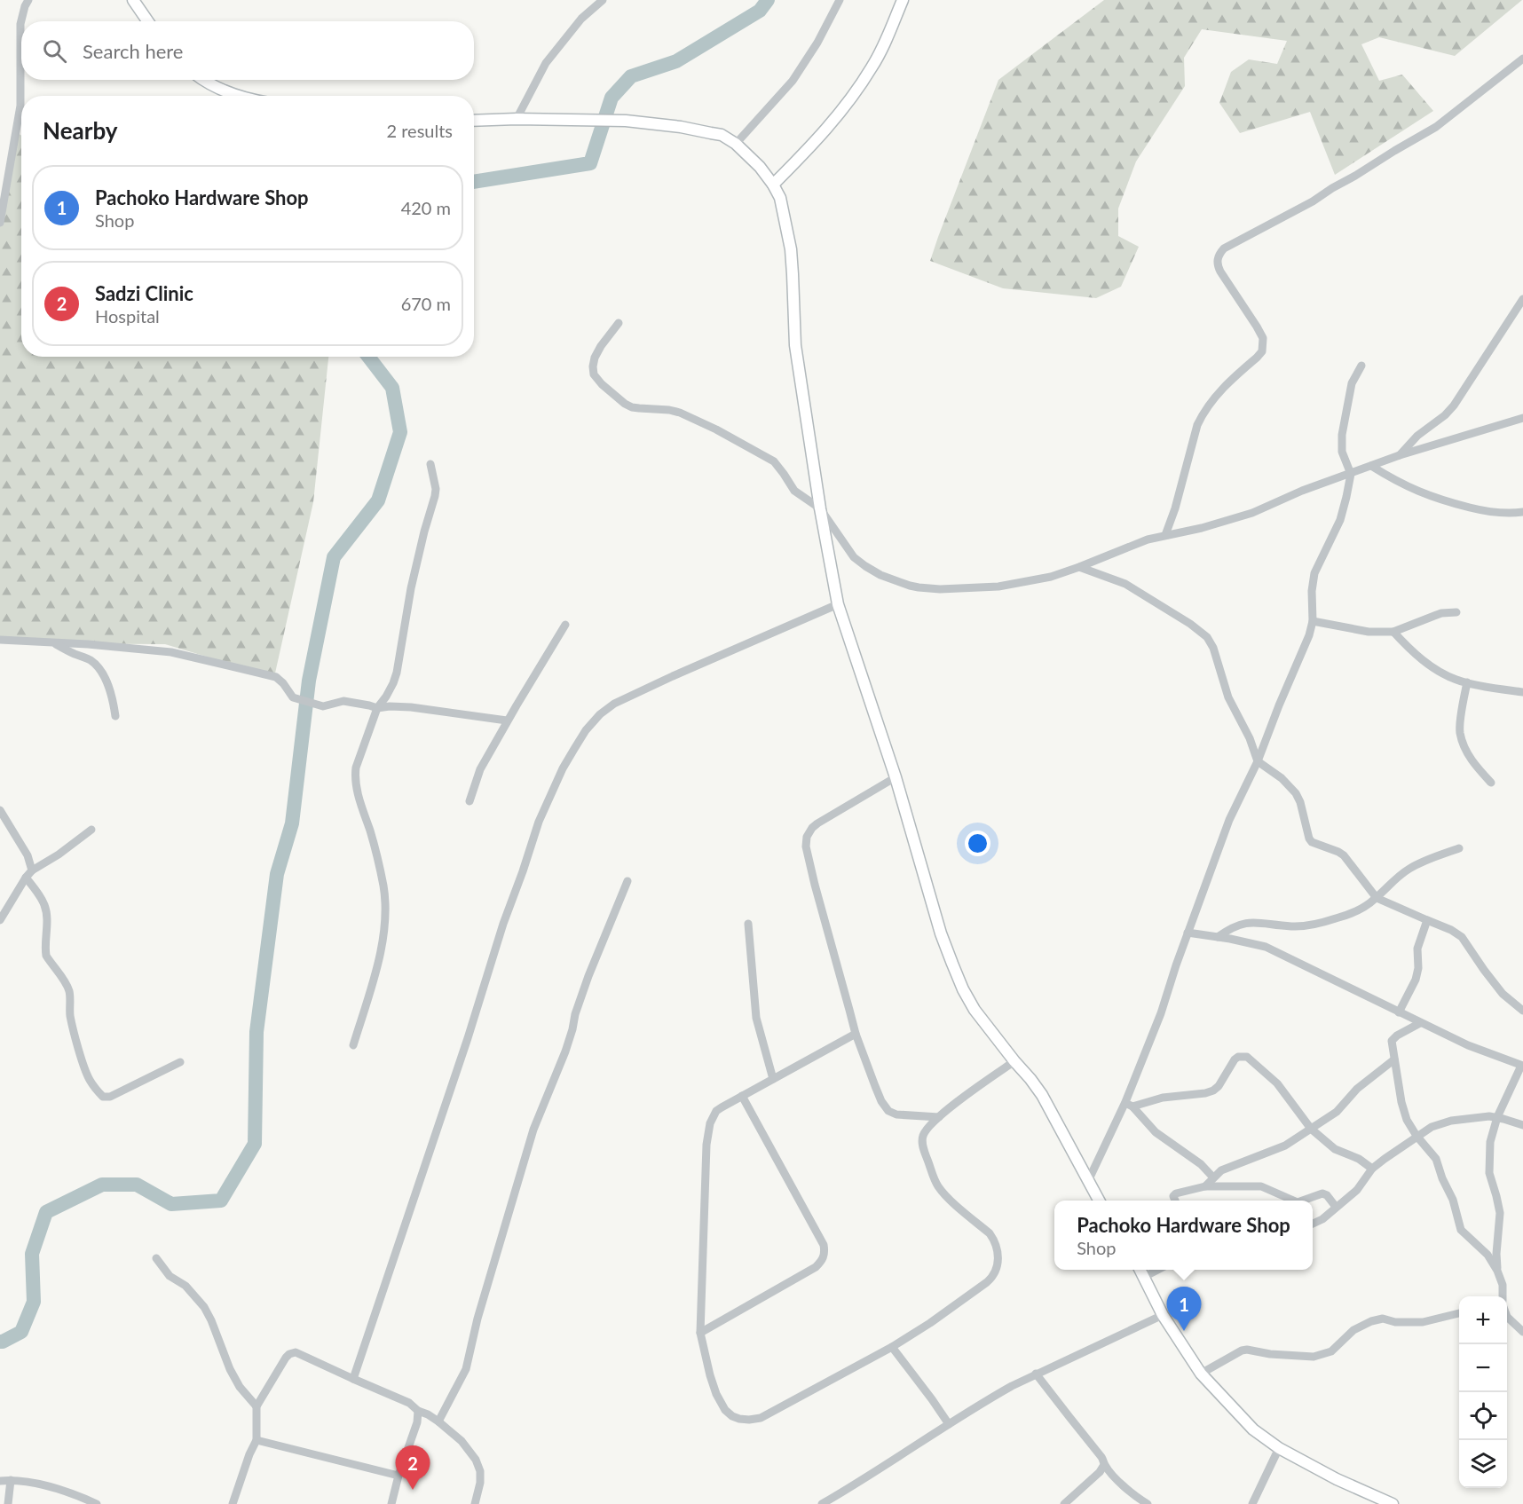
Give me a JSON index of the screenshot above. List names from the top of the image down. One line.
{"page":{"search":"Search here","heading":["Nearby","2 results"],"list":[{"mark":"1","name":"Pachoko Hardware Shop","note":"Shop","value":"420 m"},{"mark":"2","name":"Sadzi Clinic","note":"Hospital","value":"670 m"}],"popup":["Pachoko Hardware Shop","Shop"],"pins":["1","2"],"map_buttons":["+","−"]}}
